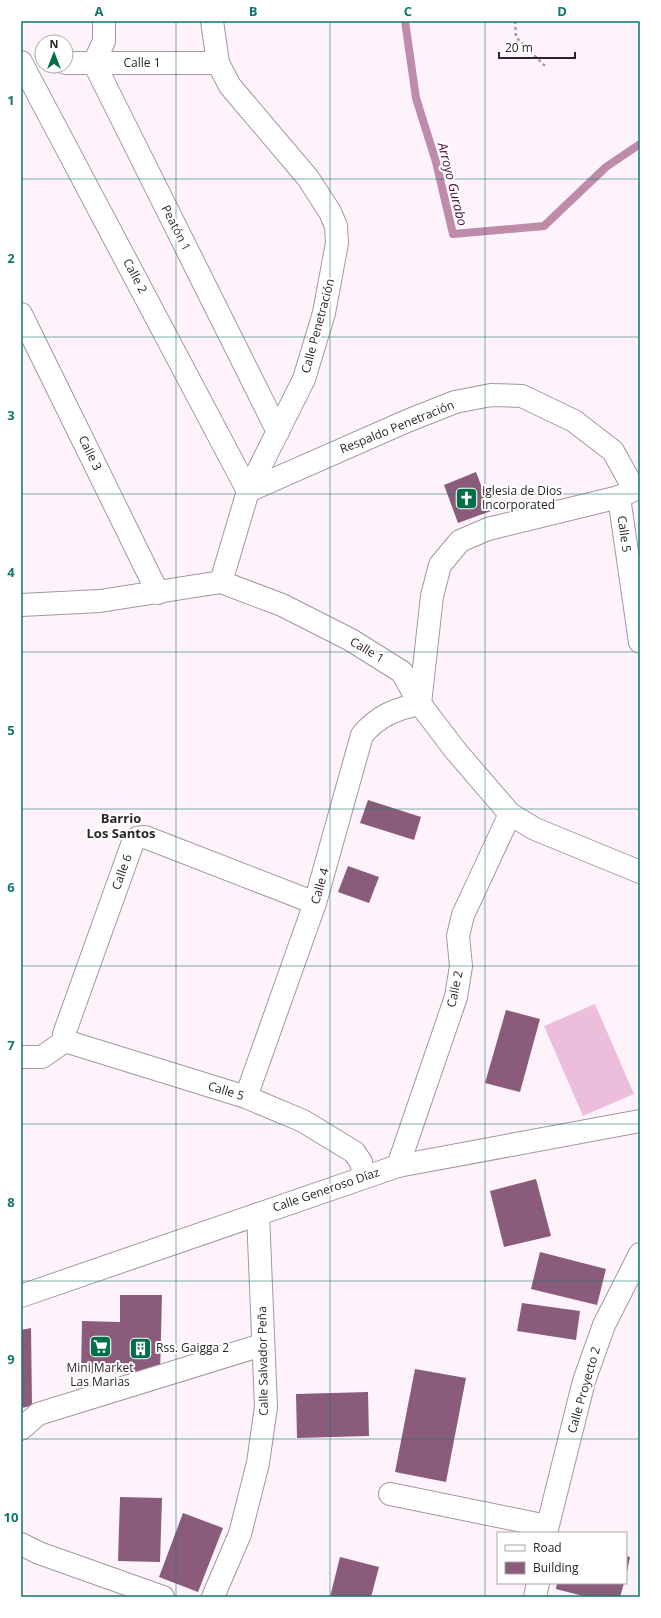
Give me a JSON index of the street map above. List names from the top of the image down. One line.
{"streets":{"street":["Calle 1","Peatón 1","Calle 2","Calle Penetración","Respaldo Penetración","Calle 3","Calle 5","Calle 6","Calle 4","Calle Generoso Díaz","Calle Salvador Peña","Calle Proyecto 2"]},"crossings":[["Calle 1","Peatón 1"],["Calle 1","Calle 2"],["Calle 1","Calle Penetración"],["Calle 1","Calle 4"],["Peatón 1","Calle Penetración"],["Calle 2","Calle Penetración"],["Calle 2","Respaldo Penetración"],["Calle 2","Calle Generoso Díaz"],["Calle Penetración","Respaldo Penetración"],["Respaldo Penetración","Calle 5"],["Calle 5","Calle 6"],["Calle 5","Calle 4"],["Calle 5","Calle Generoso Díaz"],["Calle 6","Calle 4"],["Calle Generoso Díaz","Calle Salvador Peña"]],"districts":["Barrio Los Santos"],"water":["Arroyo Gurabo"],"places":{"church":["Iglesia de Dios Incorporated"],"supermarket":["Mini Market Las Marias"],"building":["Rss. Gaigga 2"]},"legend":["Road","Building"],"scale_bar":"20 m","north":"top","grid":{"columns":["A","B","C","D"],"rows":["1","2","3","4","5","6","7","8","9","10"]}}
